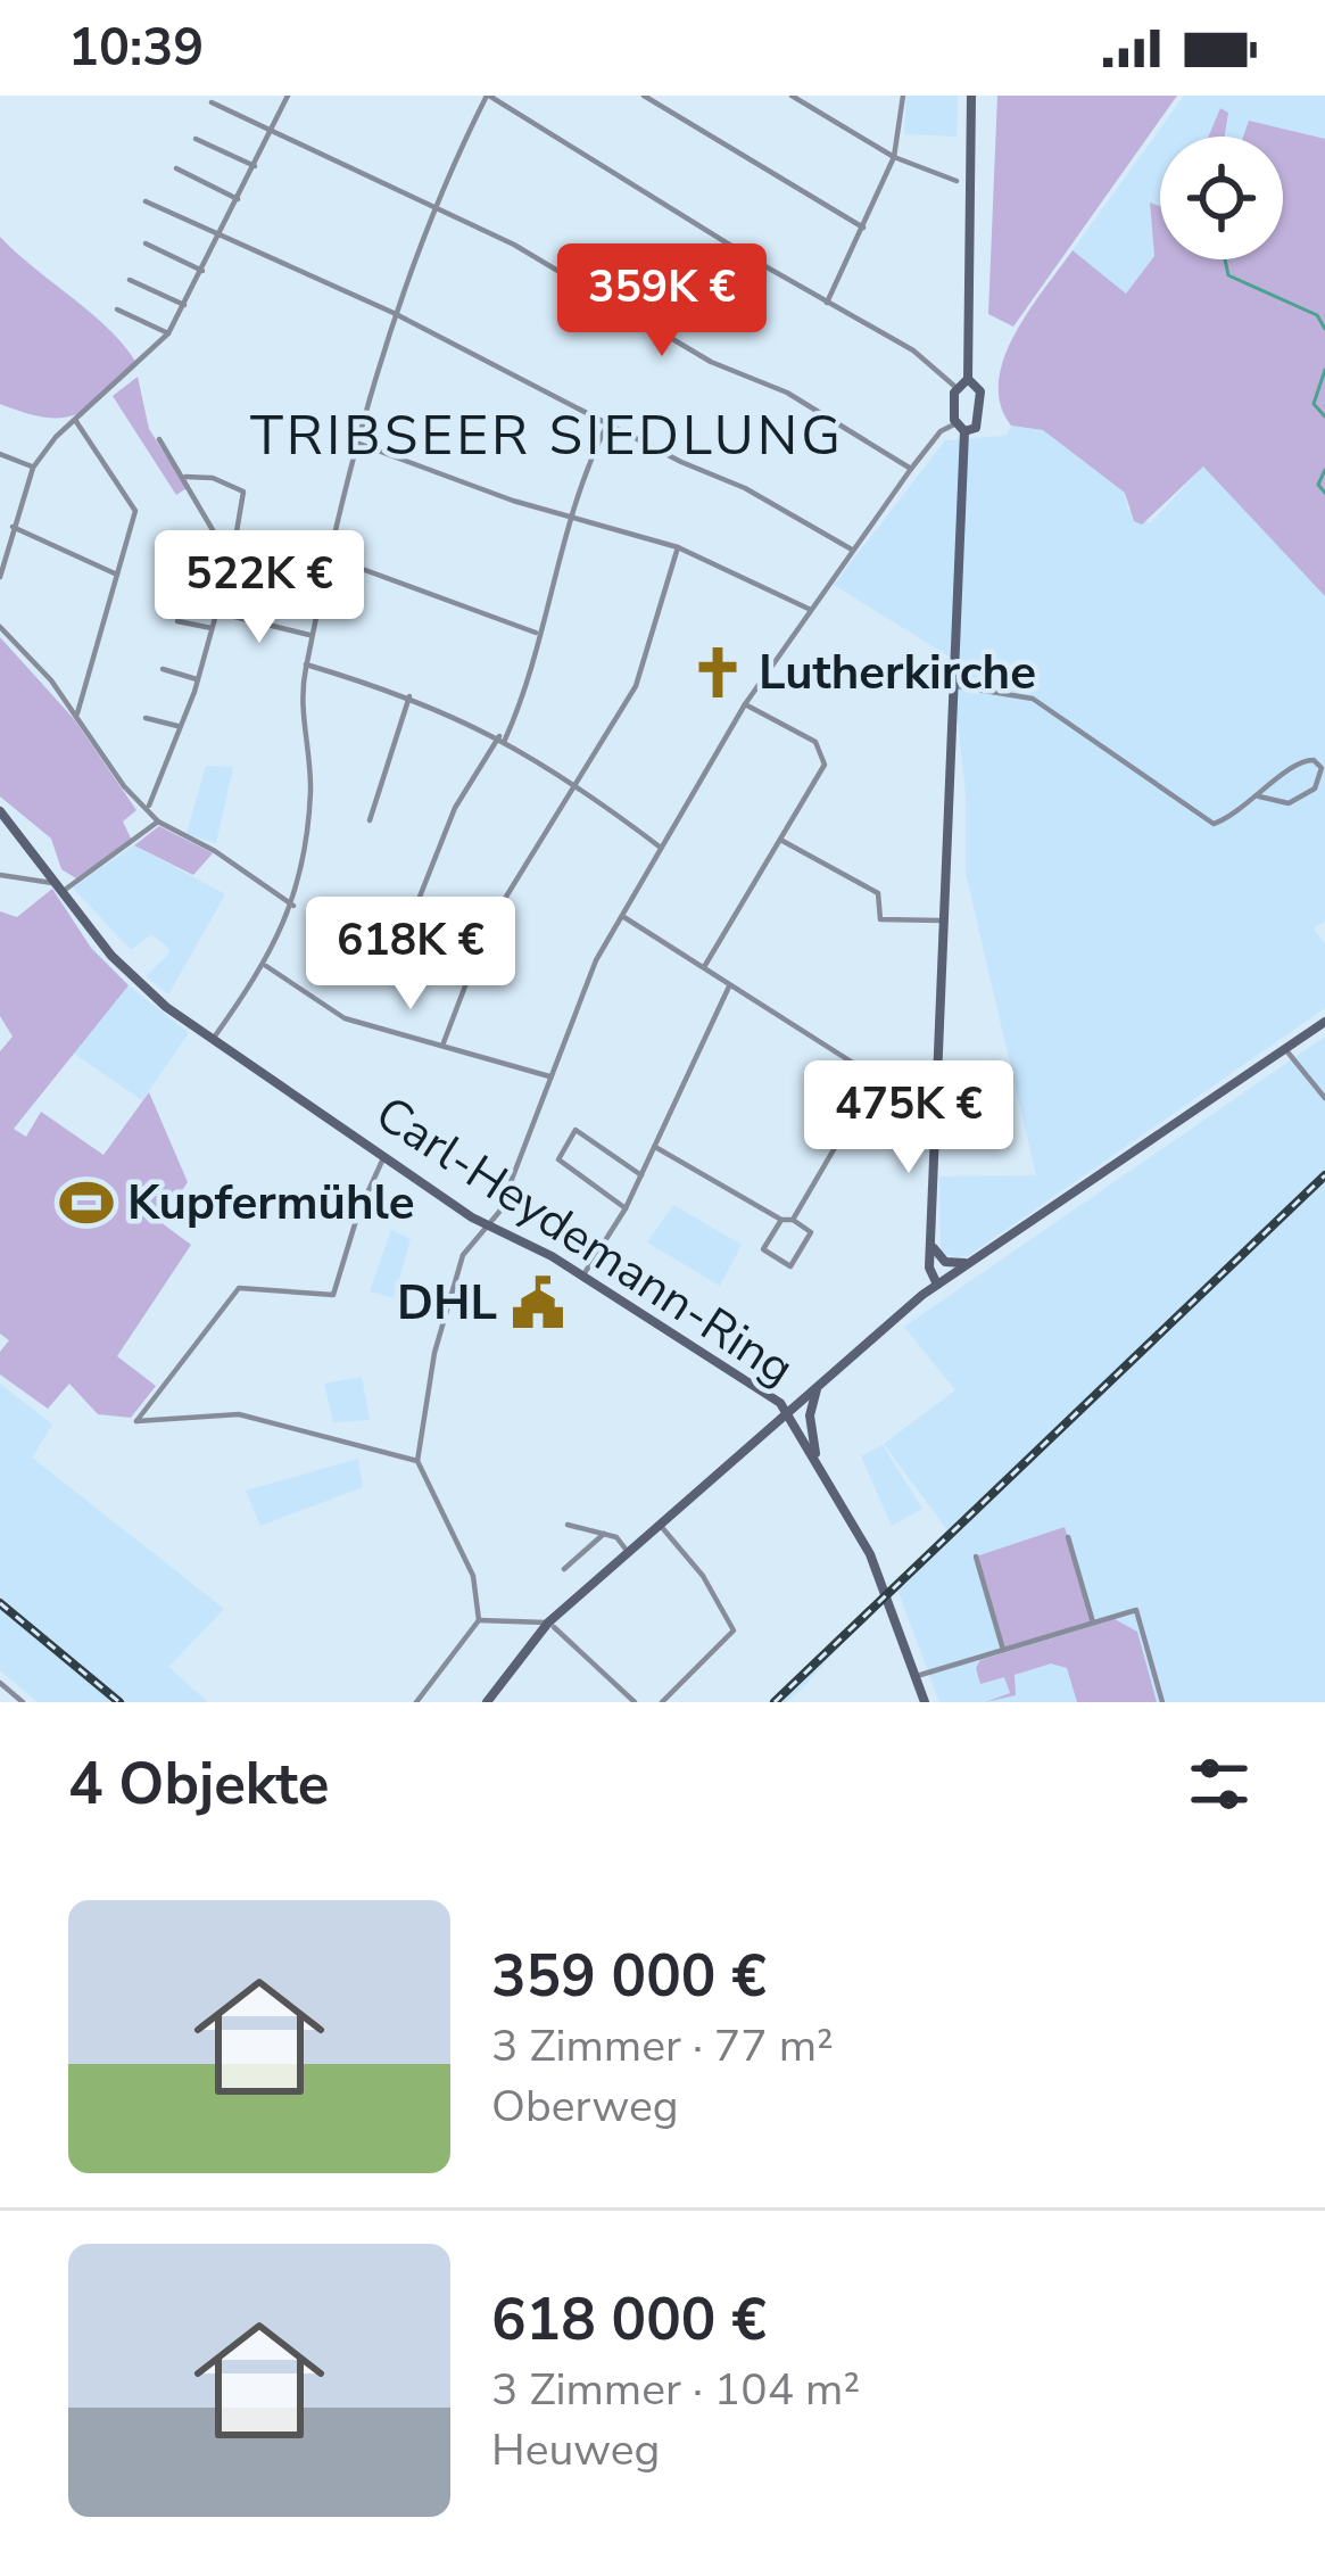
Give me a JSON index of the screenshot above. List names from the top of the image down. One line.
{"streets":{"main road":["Carl-Heydemann-Ring"]},"districts":["TRIBSEER SIEDLUNG"],"places":{"church":["Lutherkirche"],"sports":["Kupfermühle"],"public building":["DHL"]},"page":{"status":"10:39","price":["359K €","522K €","618K €","475K €"],"heading":"4 Objekte","list":[{"name":"359 000 €","note":"3 Zimmer · 77 m² · Oberweg"},{"name":"618 000 €","note":"3 Zimmer · 104 m² · Heuweg"}]}}
